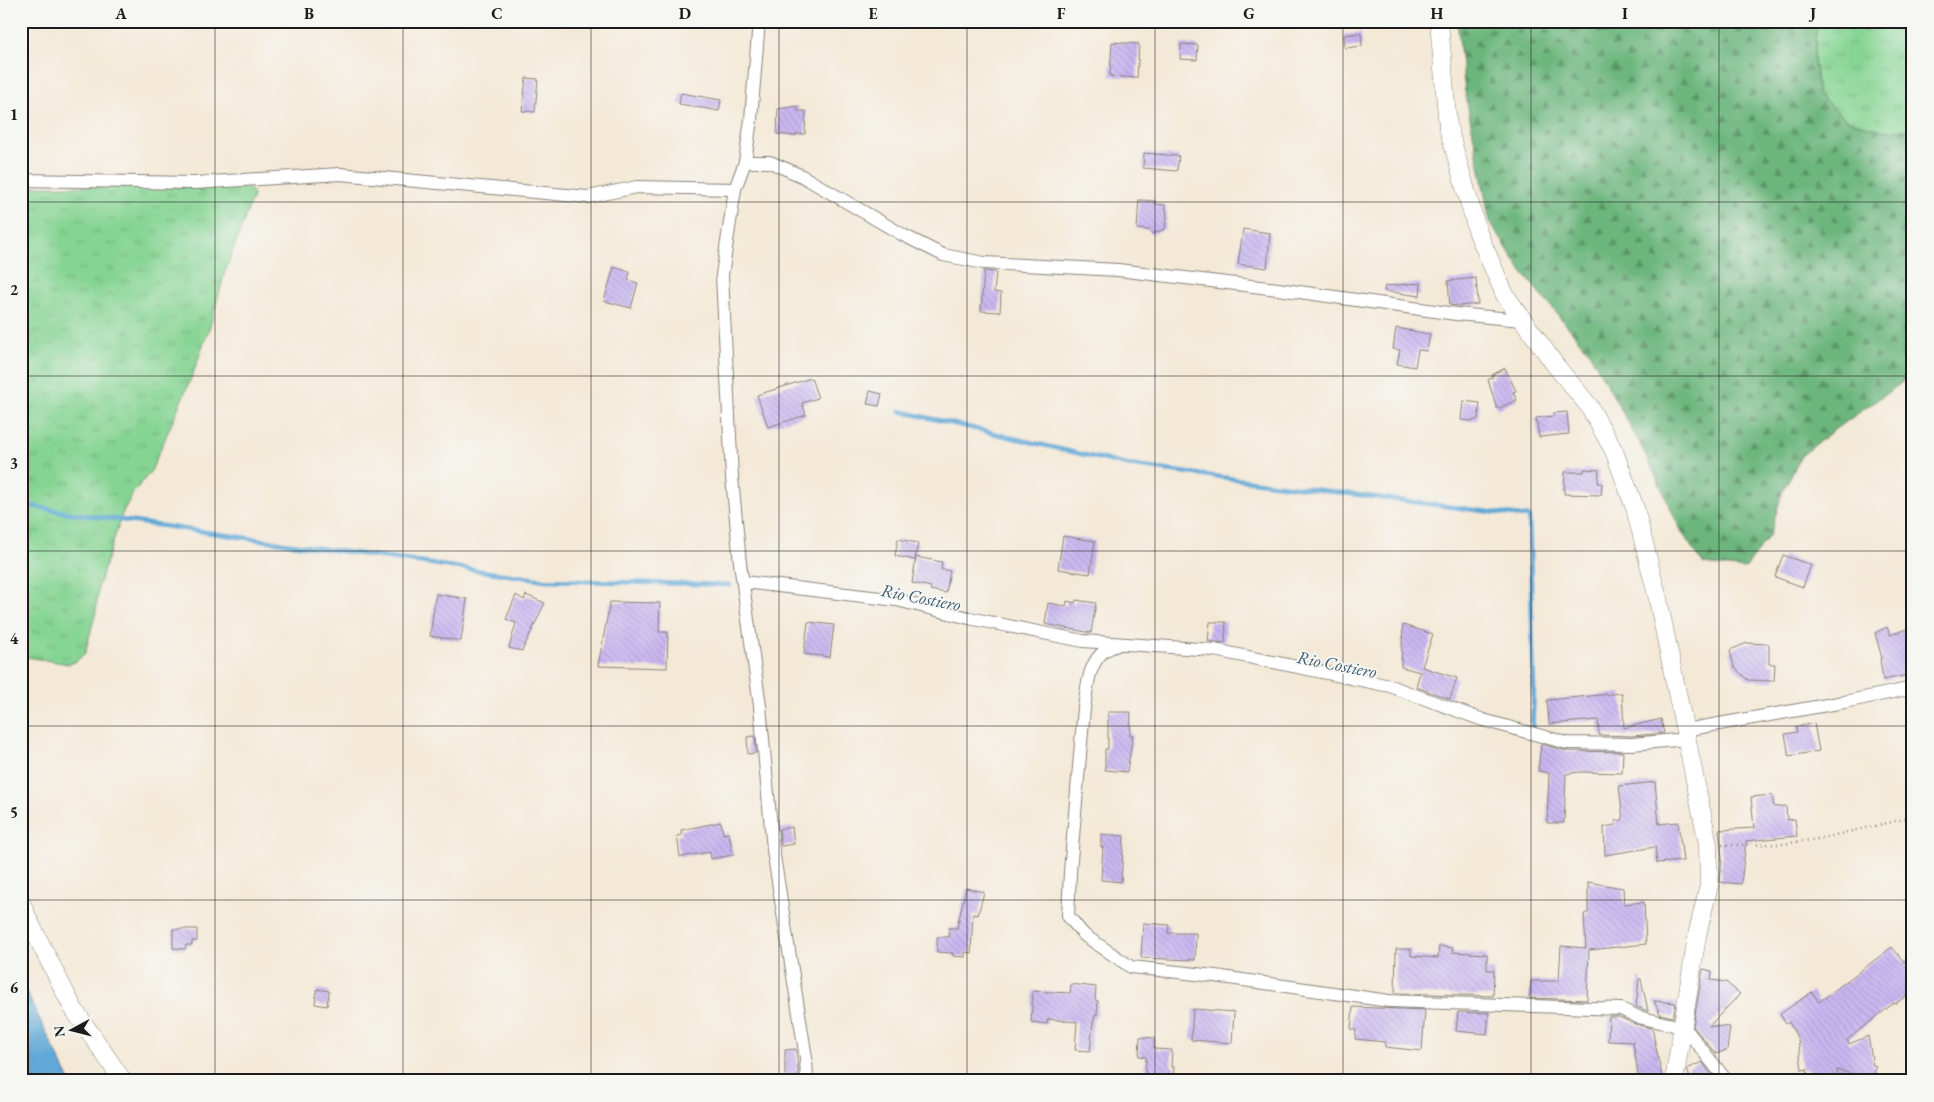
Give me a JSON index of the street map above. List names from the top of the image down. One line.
{"water":["Rio Costiero"],"north":"left","grid":{"columns":["A","B","C","D","E","F","G","H","I","J"],"rows":["1","2","3","4","5","6"]}}
